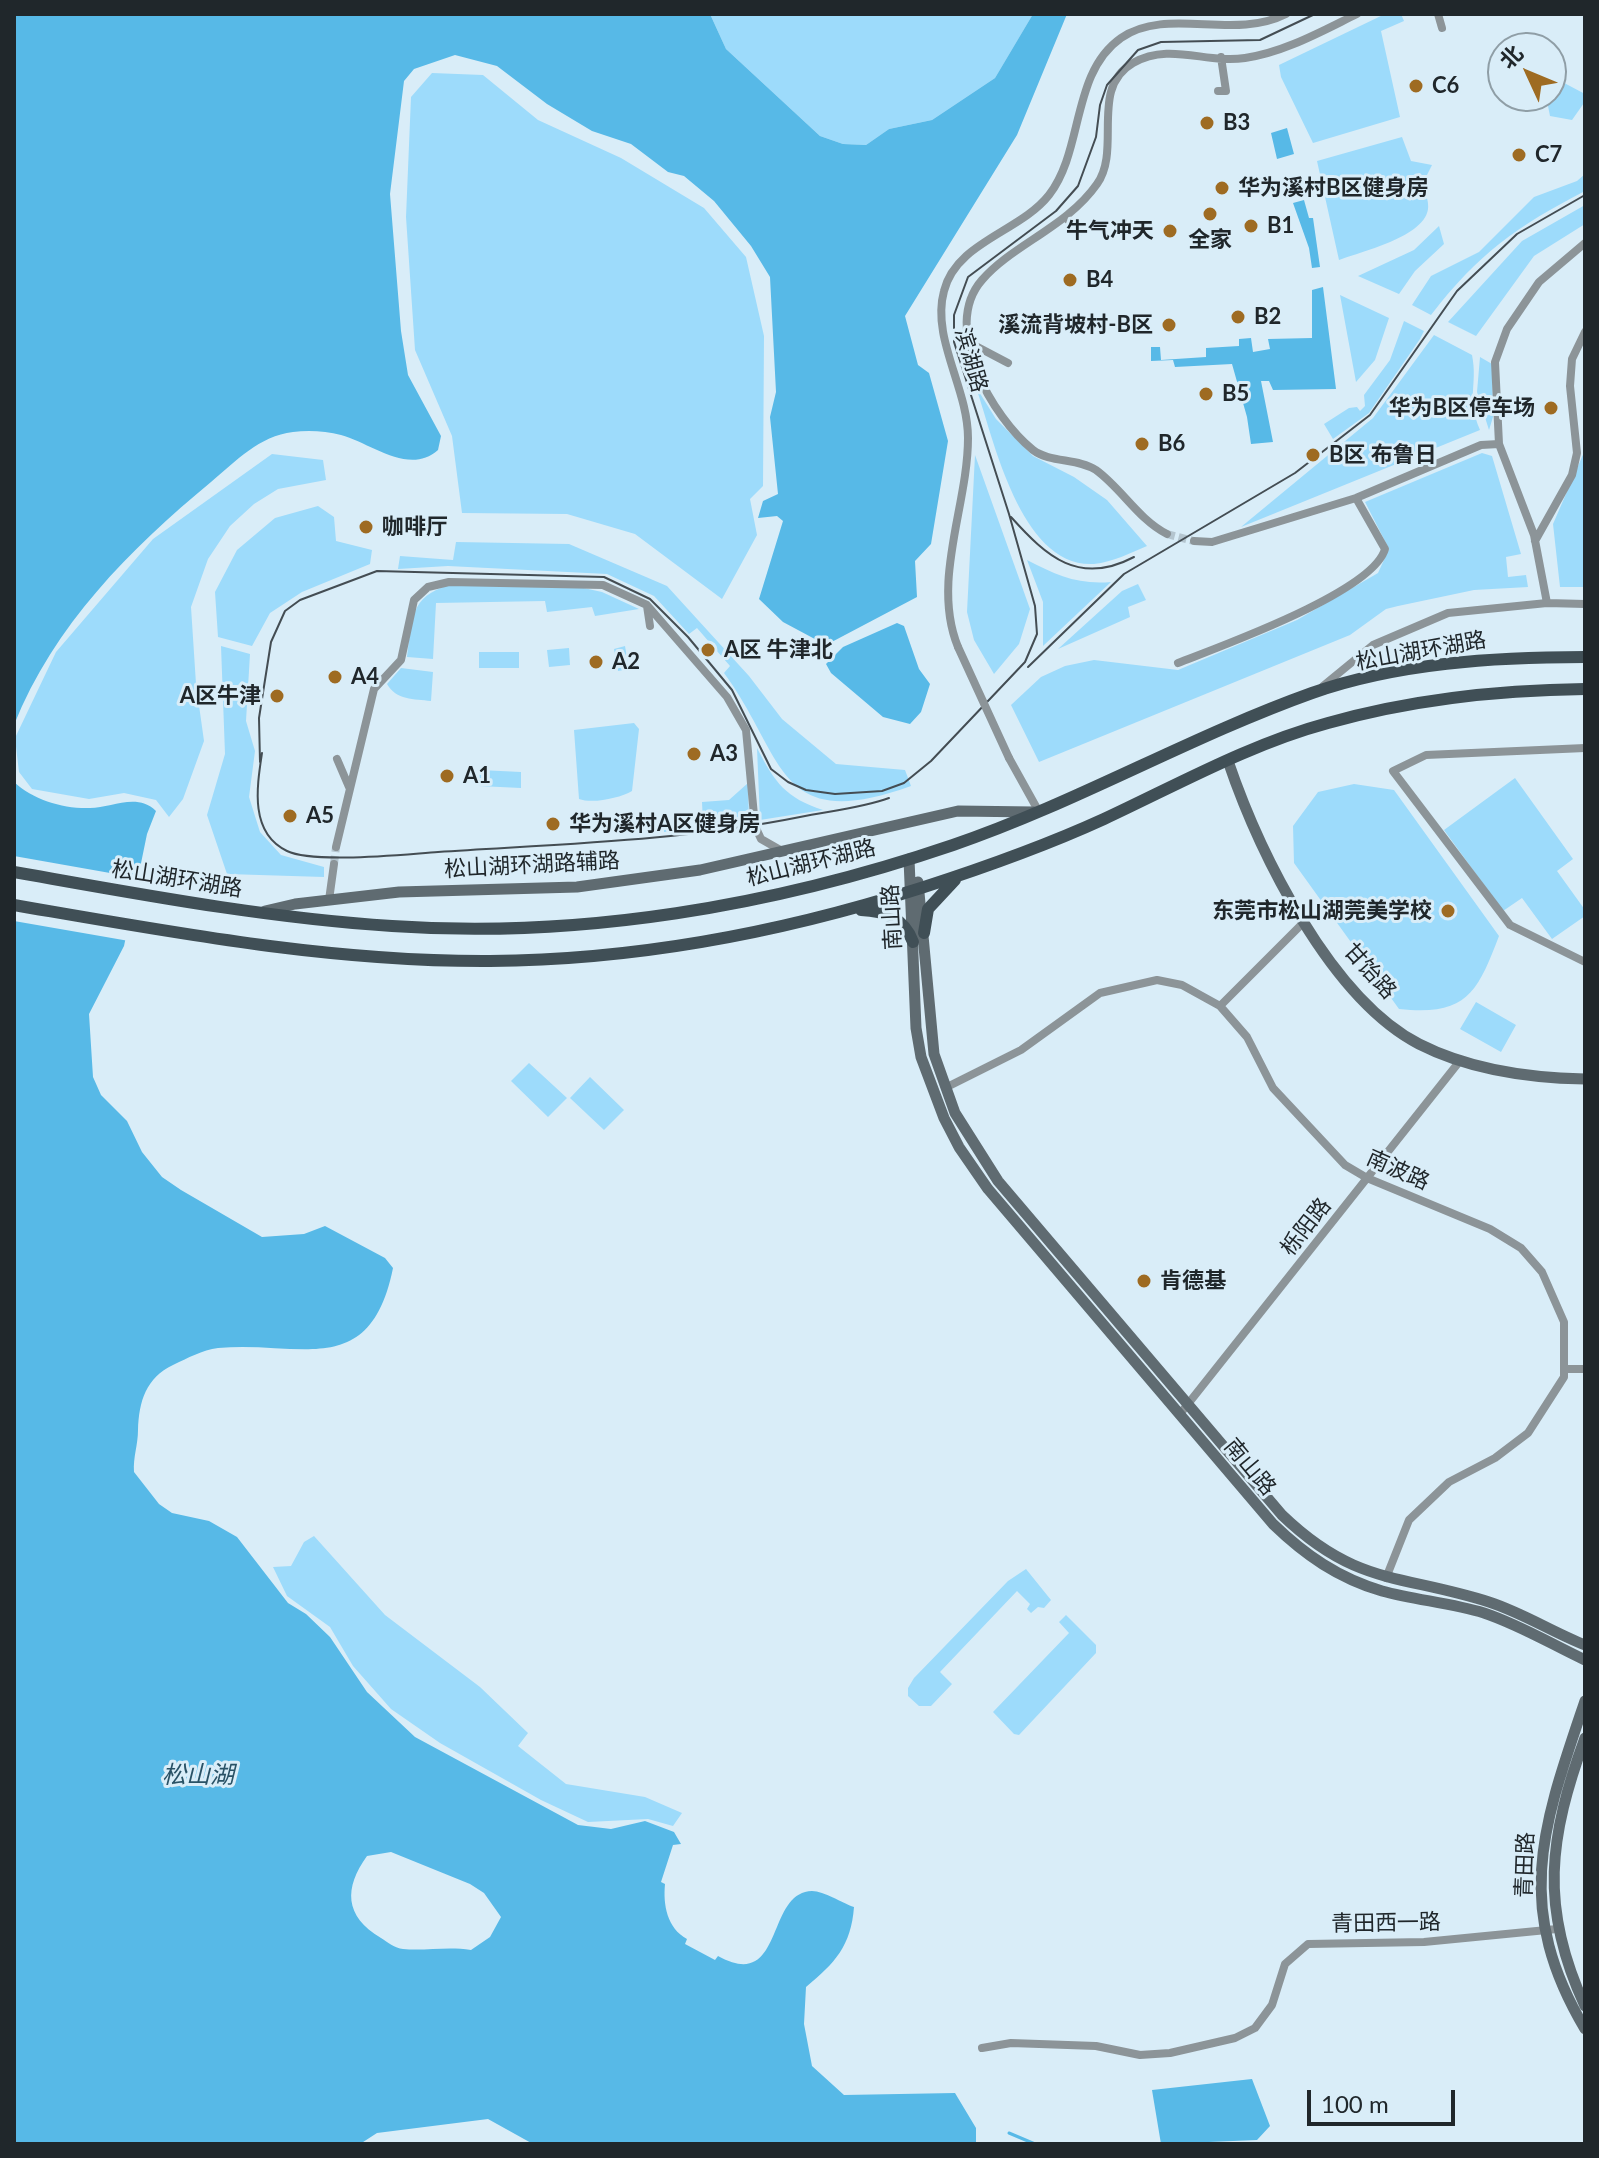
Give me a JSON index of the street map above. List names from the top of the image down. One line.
{"streets":{"main road":["松山湖环湖路","松山湖环湖路辅路","南山路","甘饴路","青田路"],"street":["滨湖路","南波路","栎阳路","青田西一路"]},"crossings":[["滨湖路","松山湖环湖路"],["滨湖路","松山湖环湖路辅路"],["松山湖环湖路","松山湖环湖路辅路"],["松山湖环湖路","南山路"],["南山路","南波路"],["南山路","栎阳路"],["甘饴路","栎阳路"],["南波路","栎阳路"],["青田路","青田西一路"]],"water":["松山湖"],"places":["C6","B3","C7","华为溪村B区健身房","全家","B1","牛气冲天","B4","B2","溪流背坡村-B区","B5","华为B区停车场","B6","B区 布鲁日","咖啡厅","A区 牛津北","A2","A4","A区牛津","A3","A1","A5","华为溪村A区健身房","东莞市松山湖莞美学校","肯德基"],"scale_bar":"100 m","north":"top left"}
